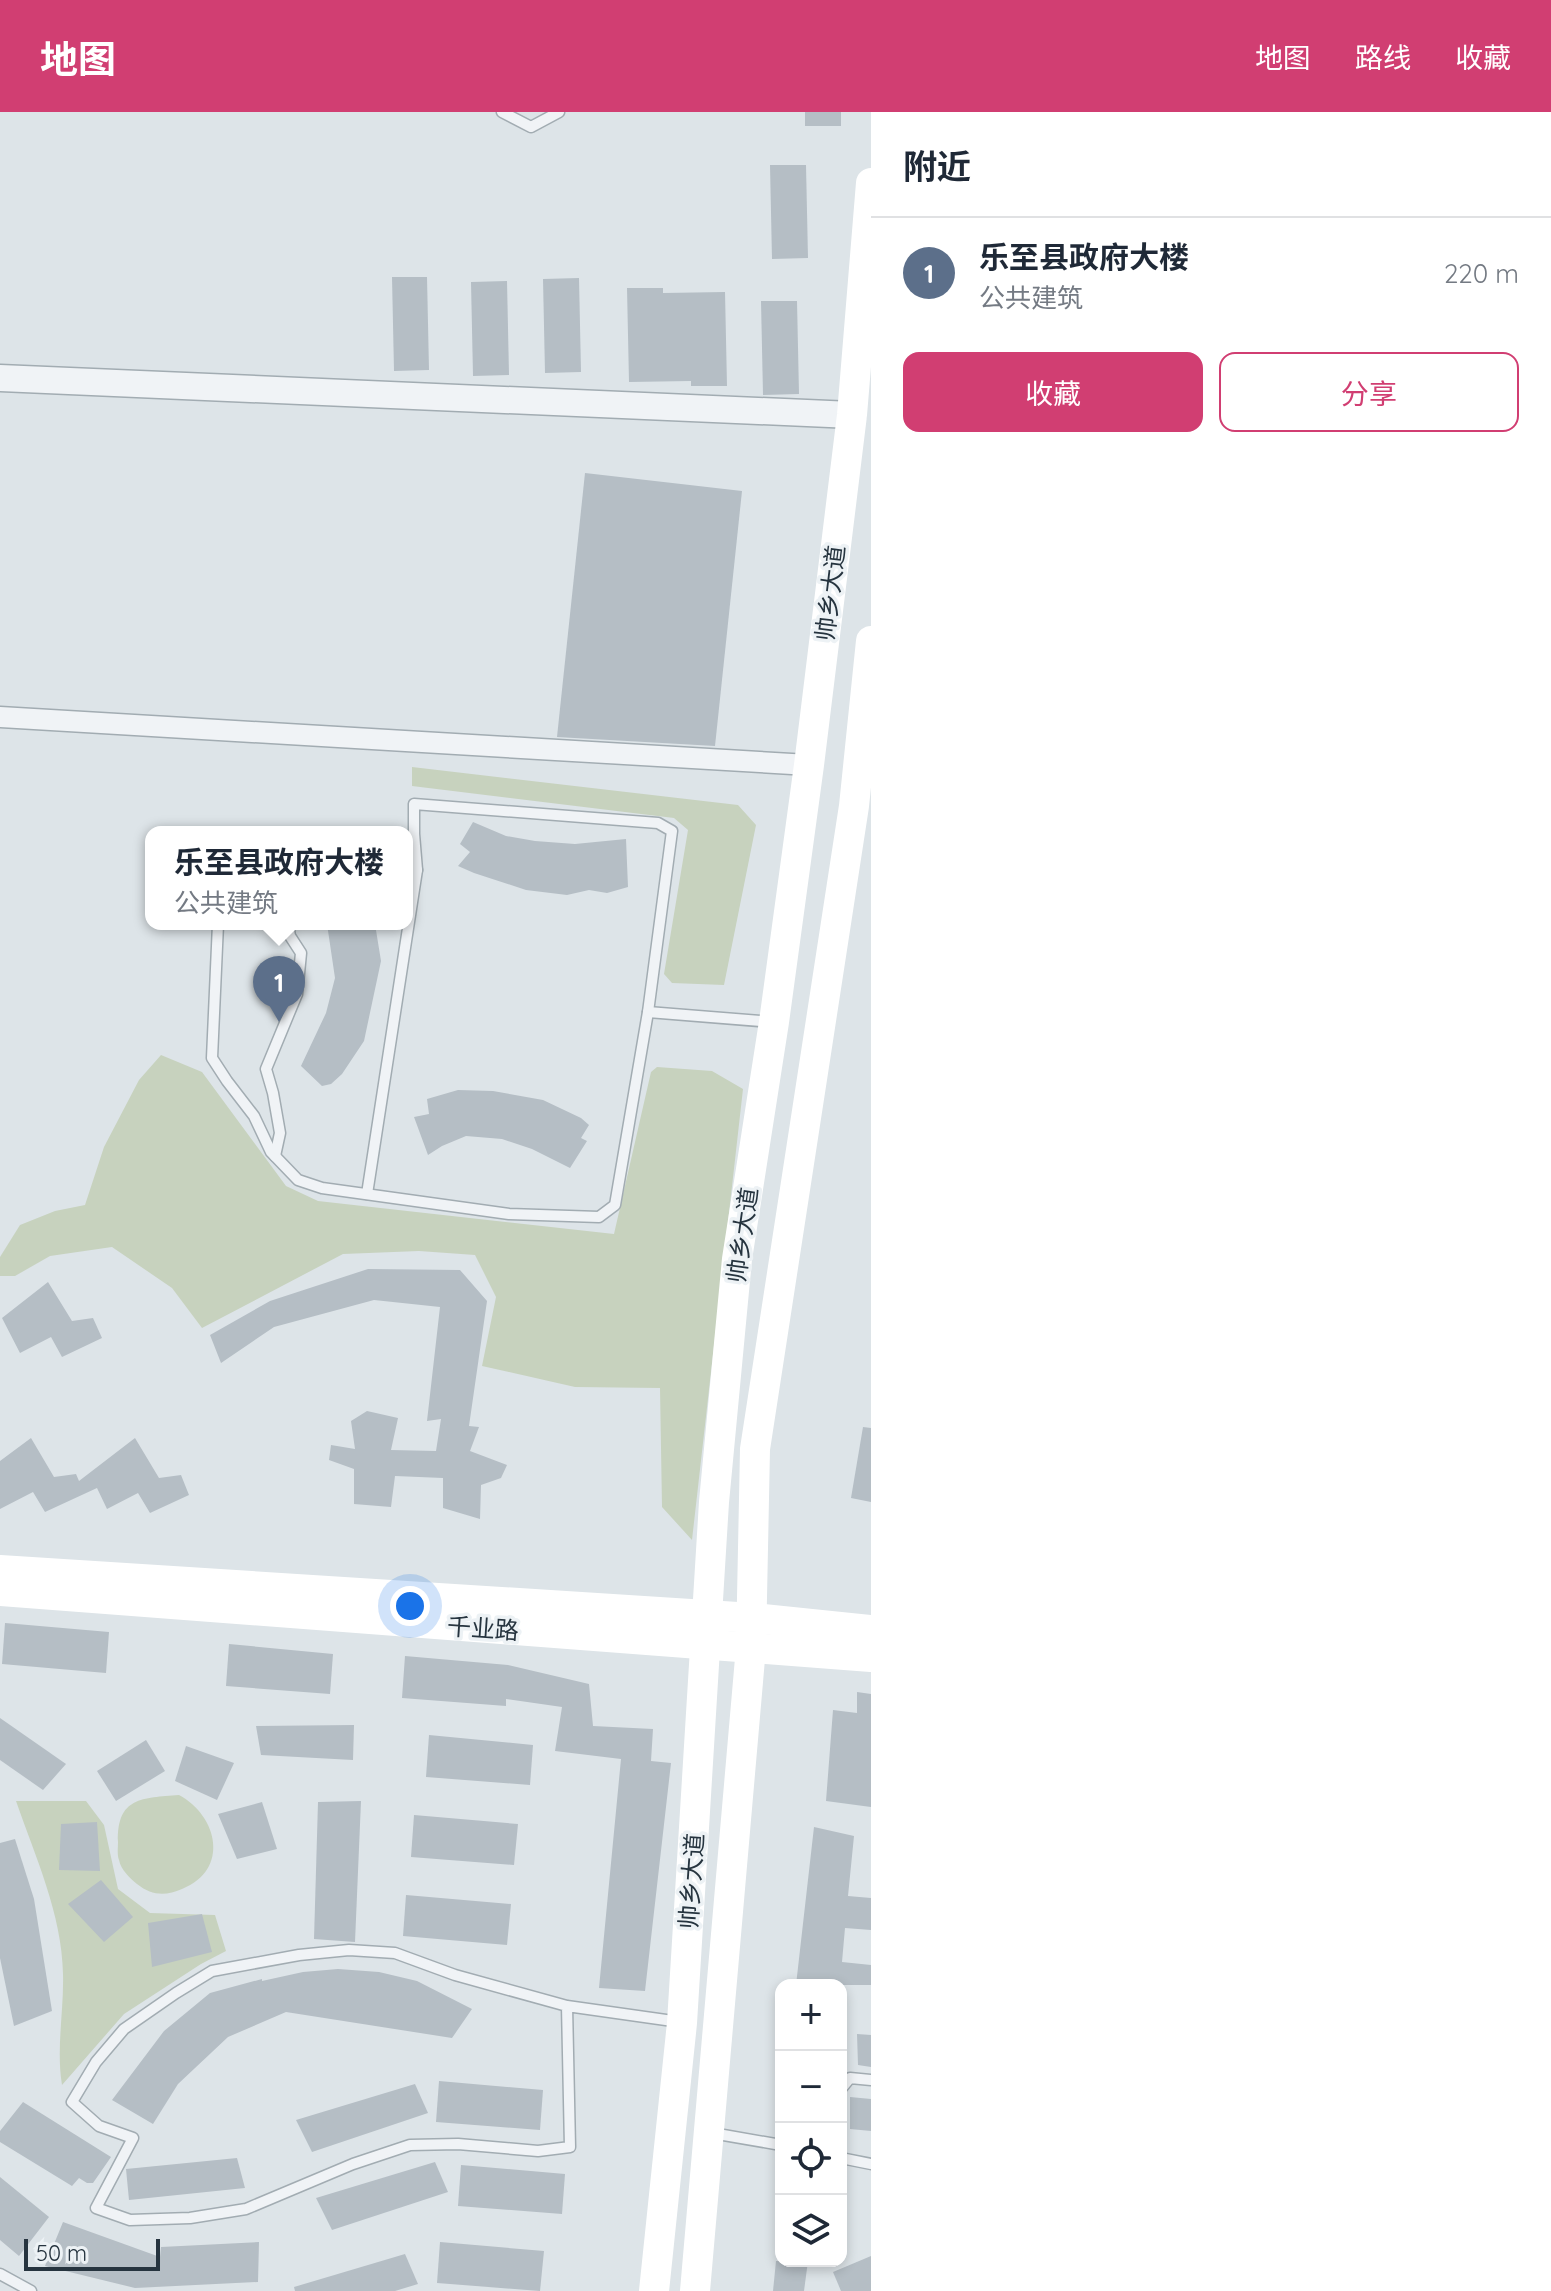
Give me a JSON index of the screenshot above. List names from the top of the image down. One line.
{"streets":{"main road":["帅乡大道","千业路"]},"crossings":[["帅乡大道","千业路"]],"scale_bar":"50 m","page":{"header":"地图","nav":["地图","路线","收藏"],"heading":"附近","list":[{"mark":"1","name":"乐至县政府大楼","note":"公共建筑","value":"220 m"}],"buttons":["收藏","分享"],"popup":["乐至县政府大楼","公共建筑"],"pins":"1","map_buttons":["+","−"],"scale":"50 m"}}
